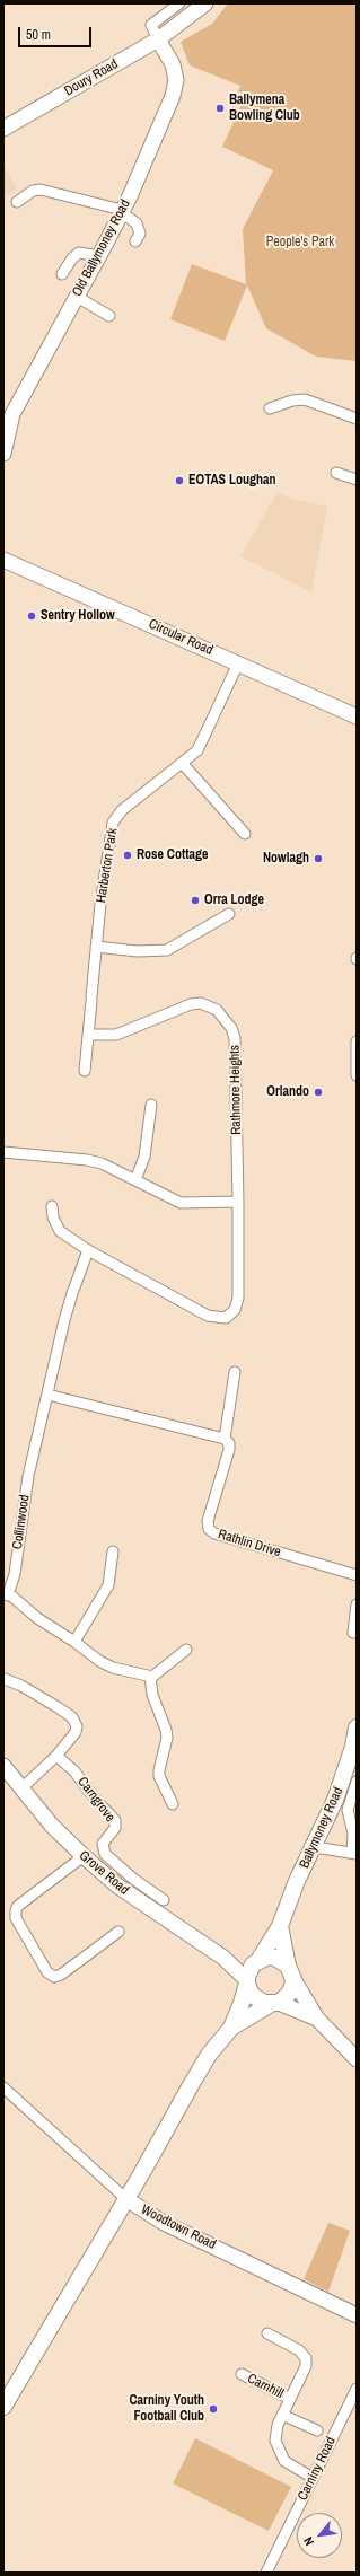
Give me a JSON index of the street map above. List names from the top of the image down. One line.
{"streets":{"main road":["Ballymoney Road"],"street":["Doury Road","Old Ballymoney Road","Circular Road","Harberton Park","Rathmore Heights","Collinwood","Rathlin Drive","Carngrove","Grove Road","Woodtown Road","Carnhill","Carniny Road"]},"crossings":[["Doury Road","Old Ballymoney Road"],["Circular Road","Harberton Park"],["Harberton Park","Rathmore Heights"],["Ballymoney Road","Grove Road"],["Carnhill","Carniny Road"]],"parks":["People's Park"],"places":["Ballymena Bowling Club","EOTAS Loughan","Sentry Hollow","Rose Cottage","Nowlagh","Orra Lodge","Orlando","Carniny Youth Football Club"],"scale_bar":"50 m","north":"bottom left"}
